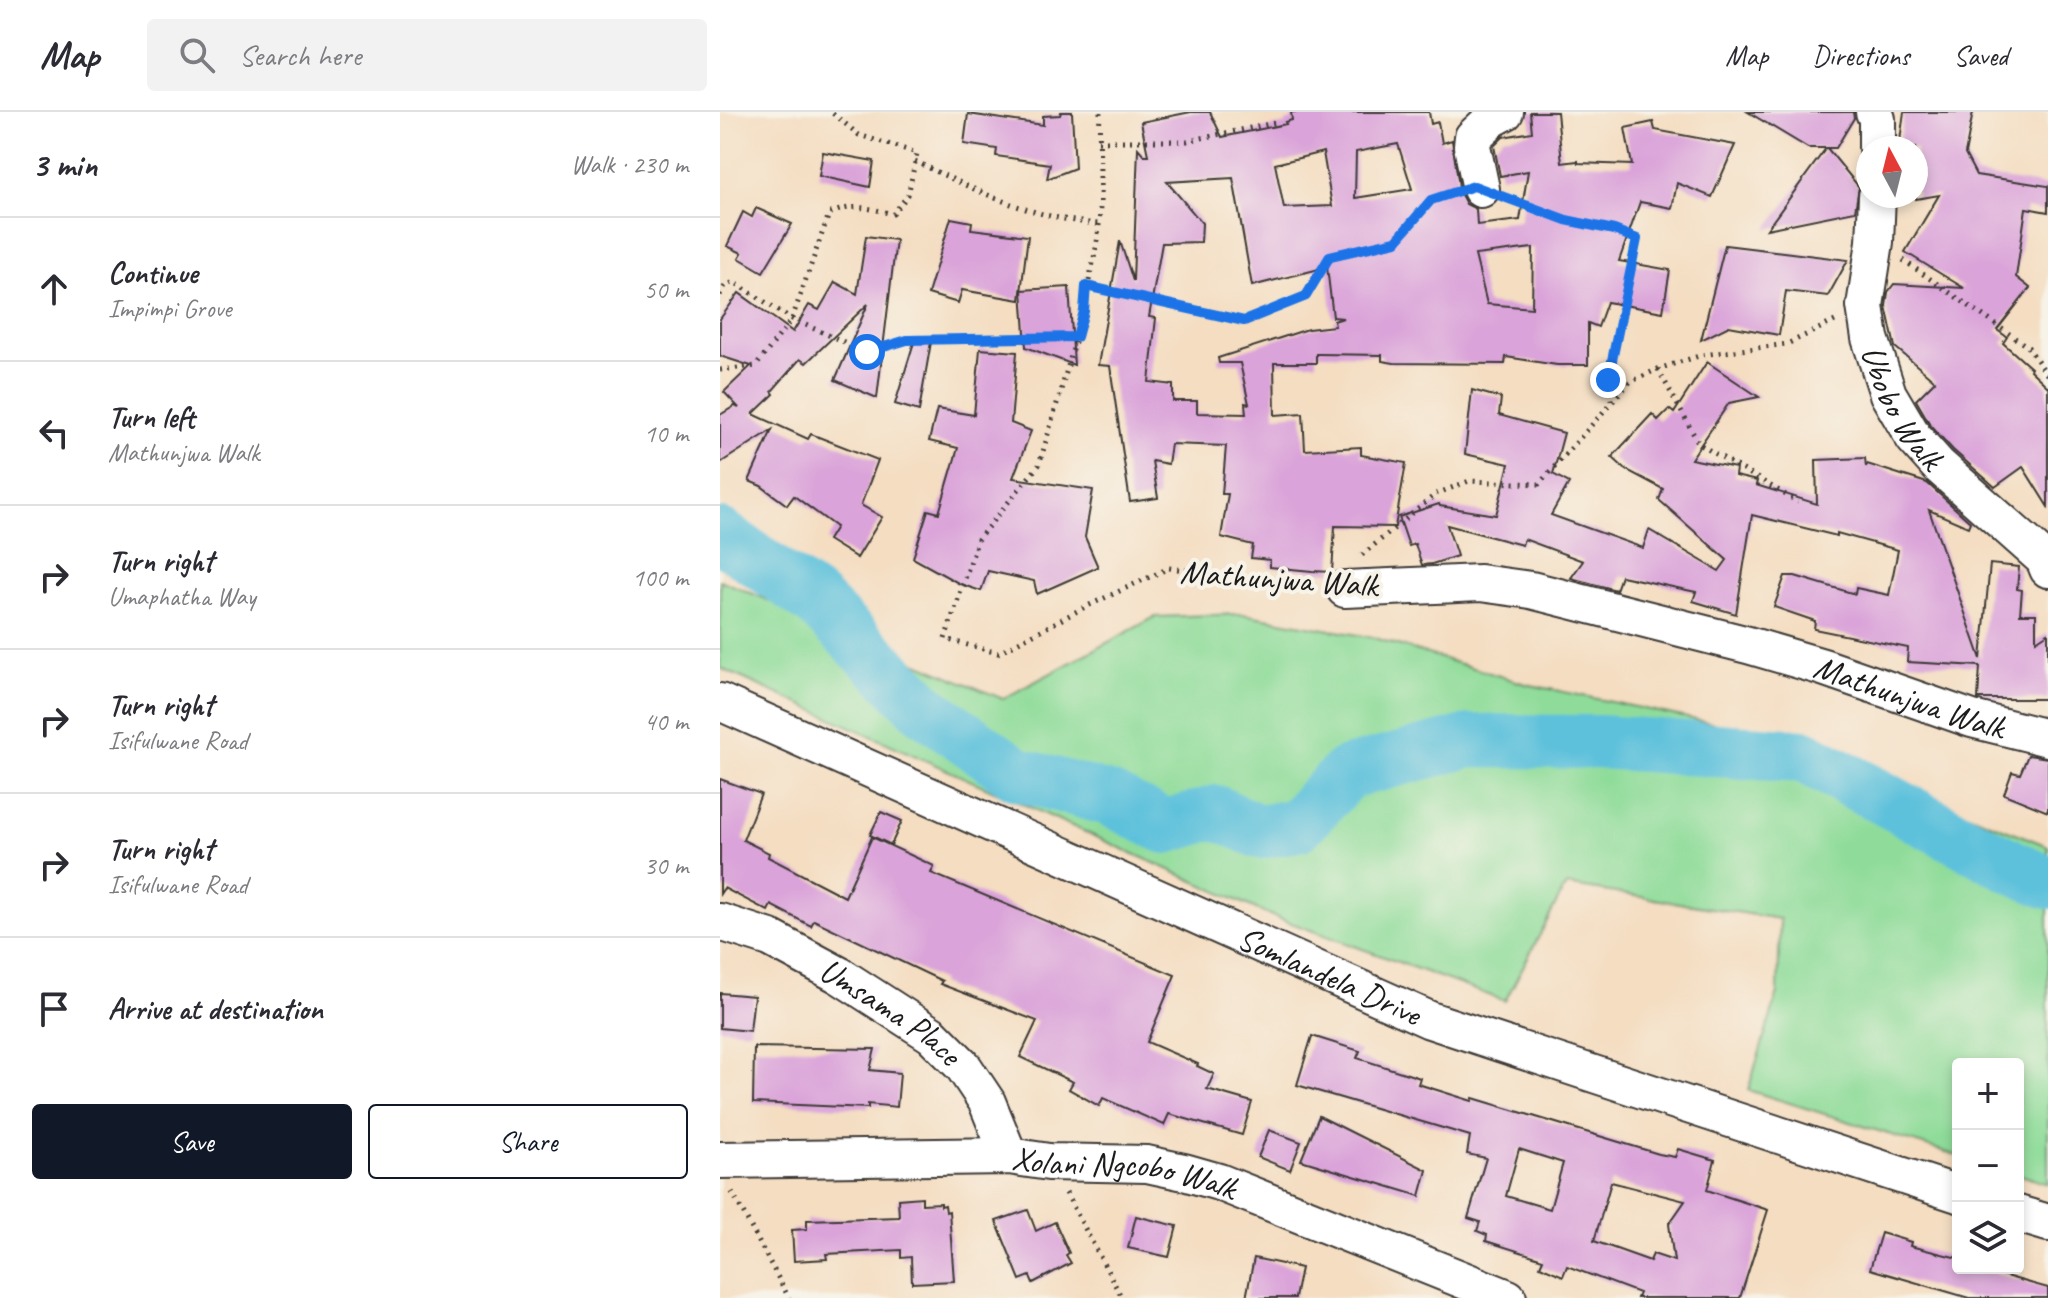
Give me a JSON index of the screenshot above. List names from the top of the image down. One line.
{"streets":{"street":["Ubobo Walk","Mathunjwa Walk","Somlandela Drive","Umsama Place","Xolani Ngcobo Walk"]},"crossings":[["Umsama Place","Xolani Ngcobo Walk"]],"north":"top","page":{"header":"Map","search":"Search here","nav":["Map","Directions","Saved"],"heading":["3 min","Walk · 230 m"],"list":[["Continue","Impimpi Grove","50 m"],["Turn left","Mathunjwa Walk","10 m"],["Turn right","Umaphatha Way","100 m"],["Turn right","Isifulwane Road","40 m"],["Turn right","Isifulwane Road","30 m"],"Arrive at destination"],"map_buttons":["+","−"],"buttons":["Save","Share"]}}
